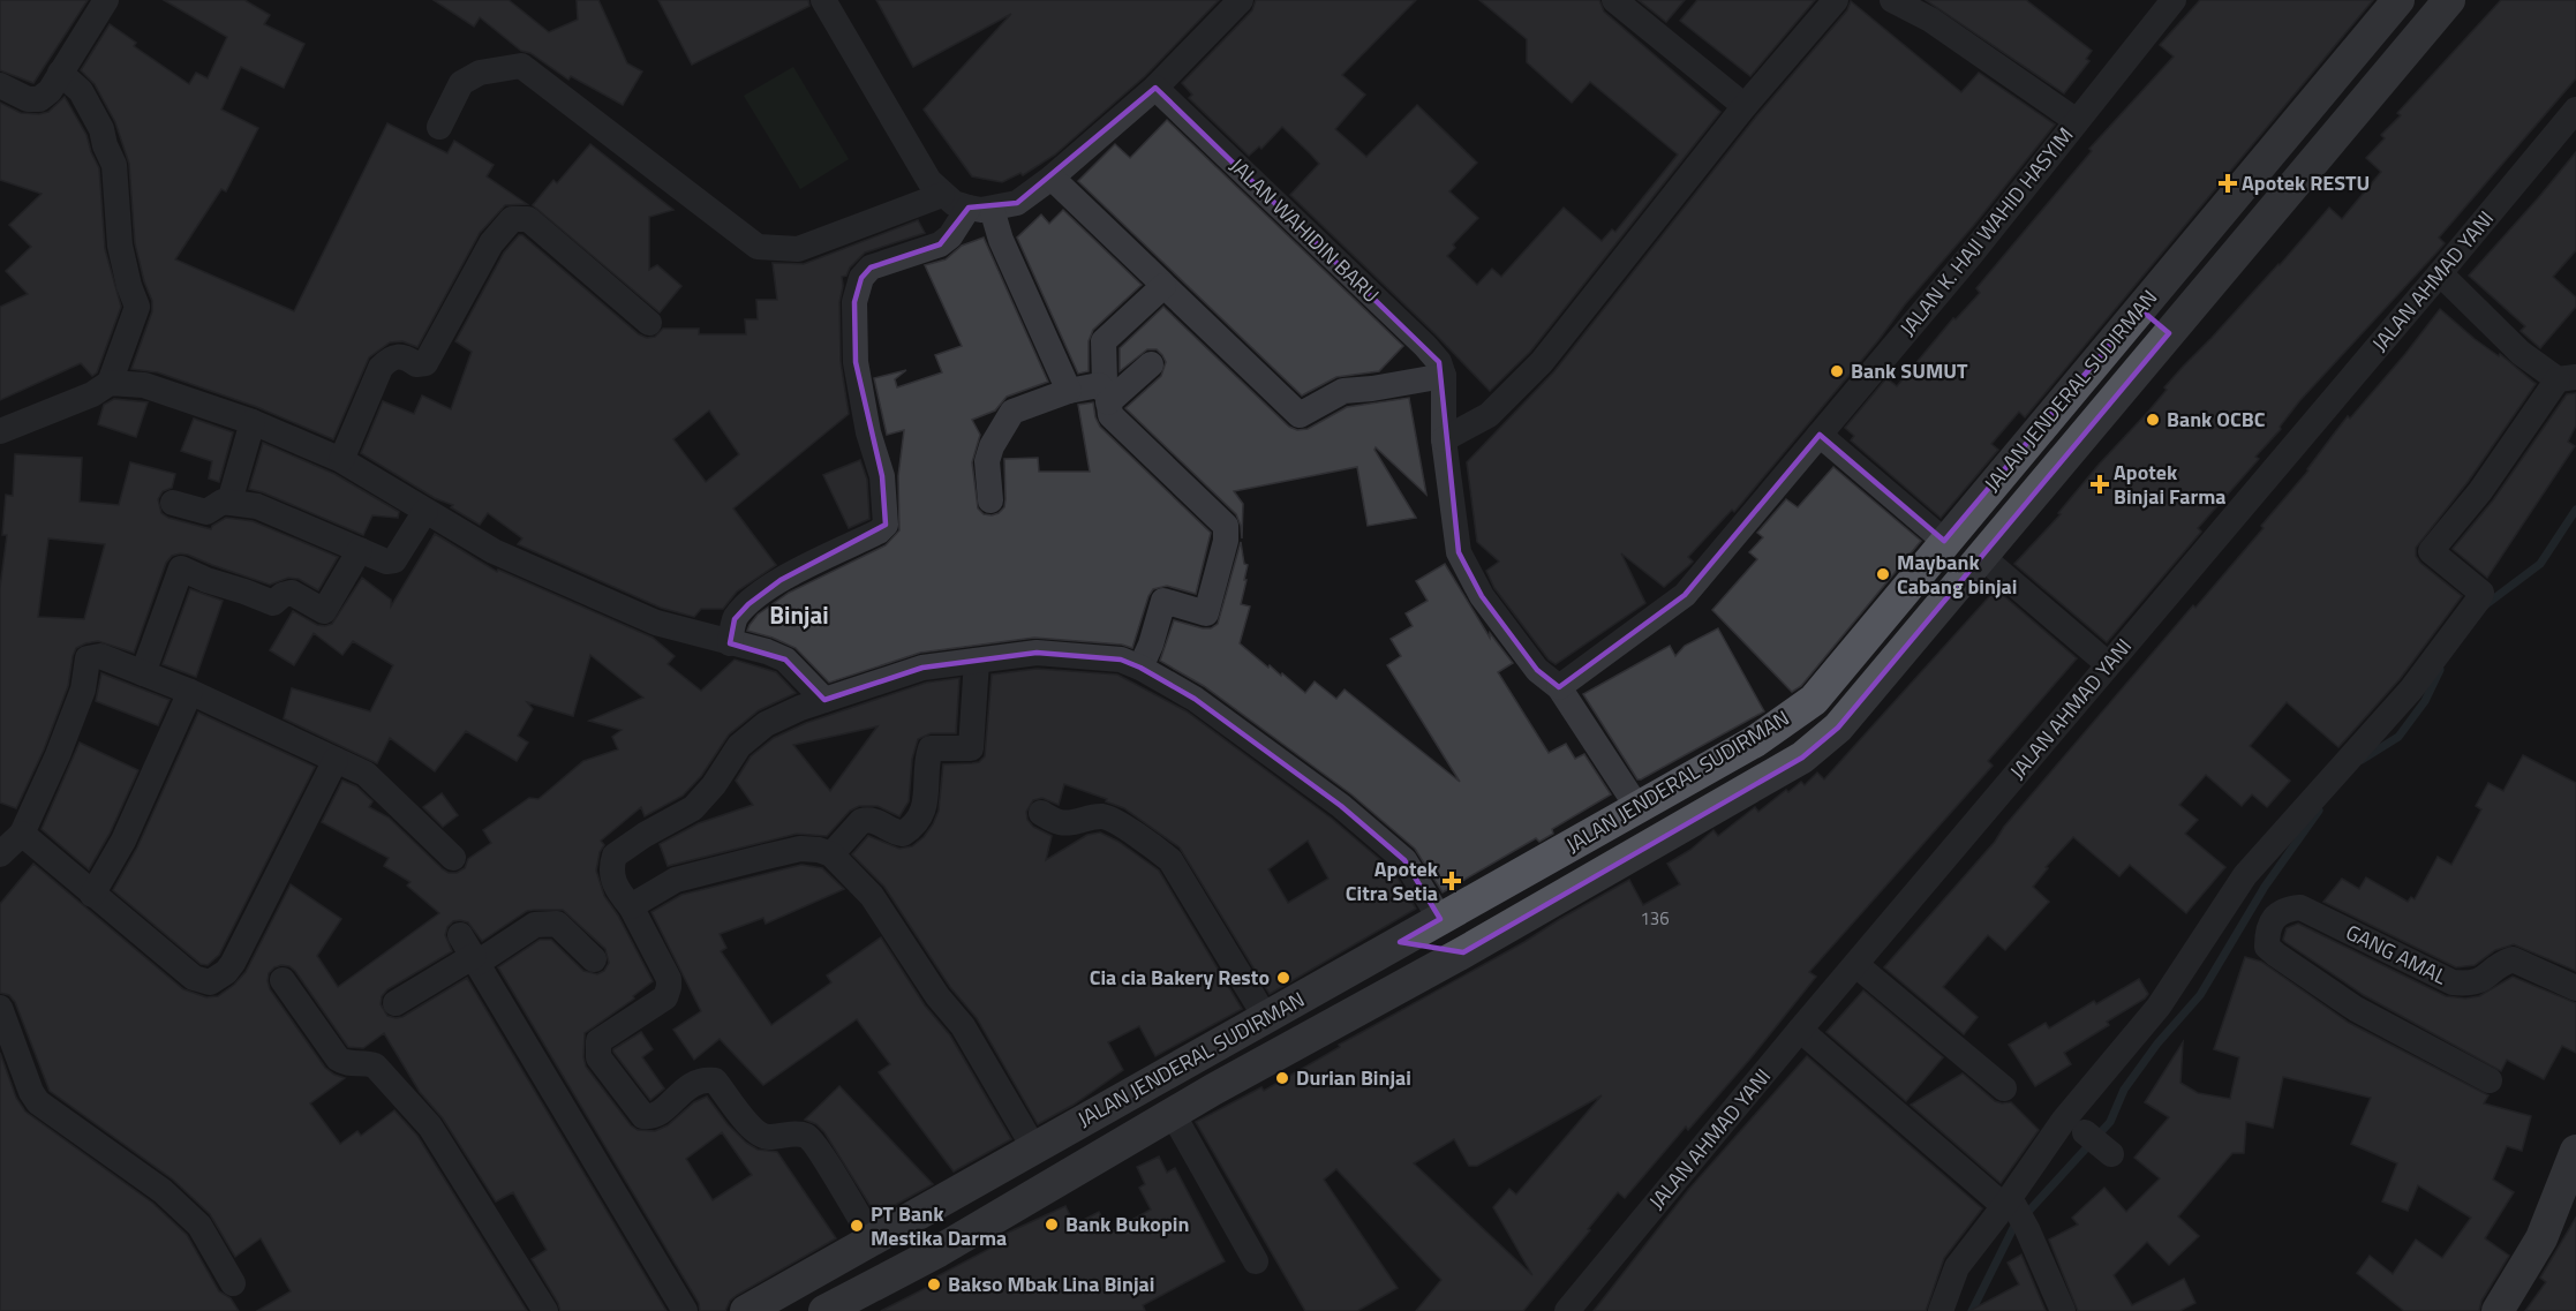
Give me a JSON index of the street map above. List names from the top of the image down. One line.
{"streets":{"main road":["JALAN JENDERAL SUDIRMAN"],"street":["JALAN WAHIDIN BARU","JALAN K. HAJI WAHID HASYIM","JALAN AHMAD YANI","GANG AMAL"]},"districts":["Binjai"],"places":{"health":["Apotek RESTU","Apotek Binjai Farma","Apotek Citra Setia"],"other":["Bank SUMUT","Bank OCBC","Maybank Cabang binjai","Cia cia Bakery Resto","Durian Binjai","Bank Bukopin","PT Bank Mestika Darma","Bakso Mbak Lina Binjai"]},"house_numbers":["136"]}
